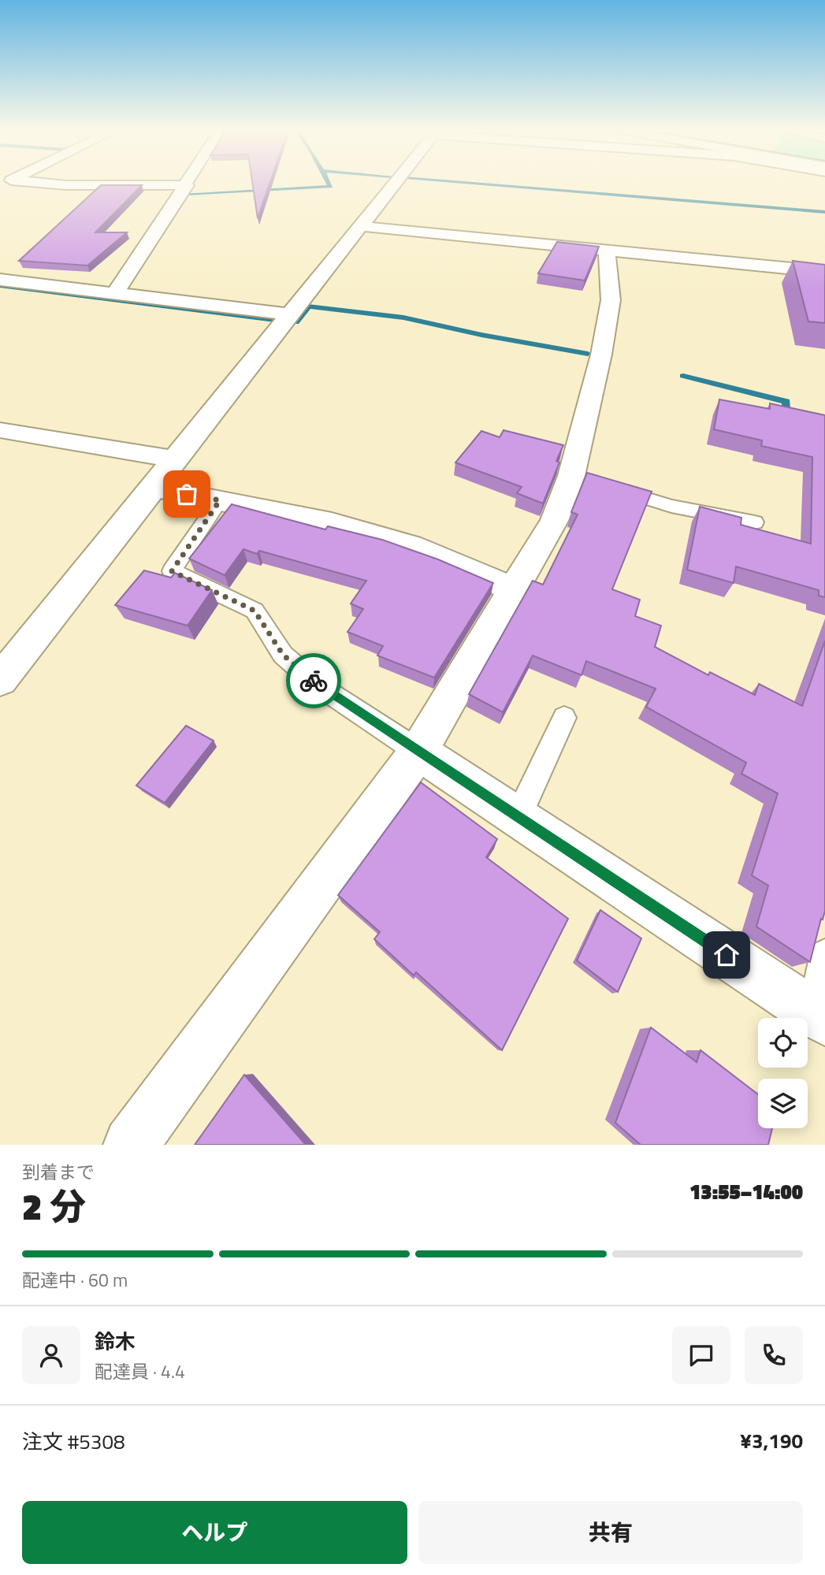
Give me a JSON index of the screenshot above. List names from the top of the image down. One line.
{"page":{"heading":["2 分","到着まで","13:55–14:00"],"panel":["鈴木","配達員 · 4.4","注文 #5308","¥3,190"],"bar":"配達中 · 60 m","buttons":["ヘルプ","共有"]}}
